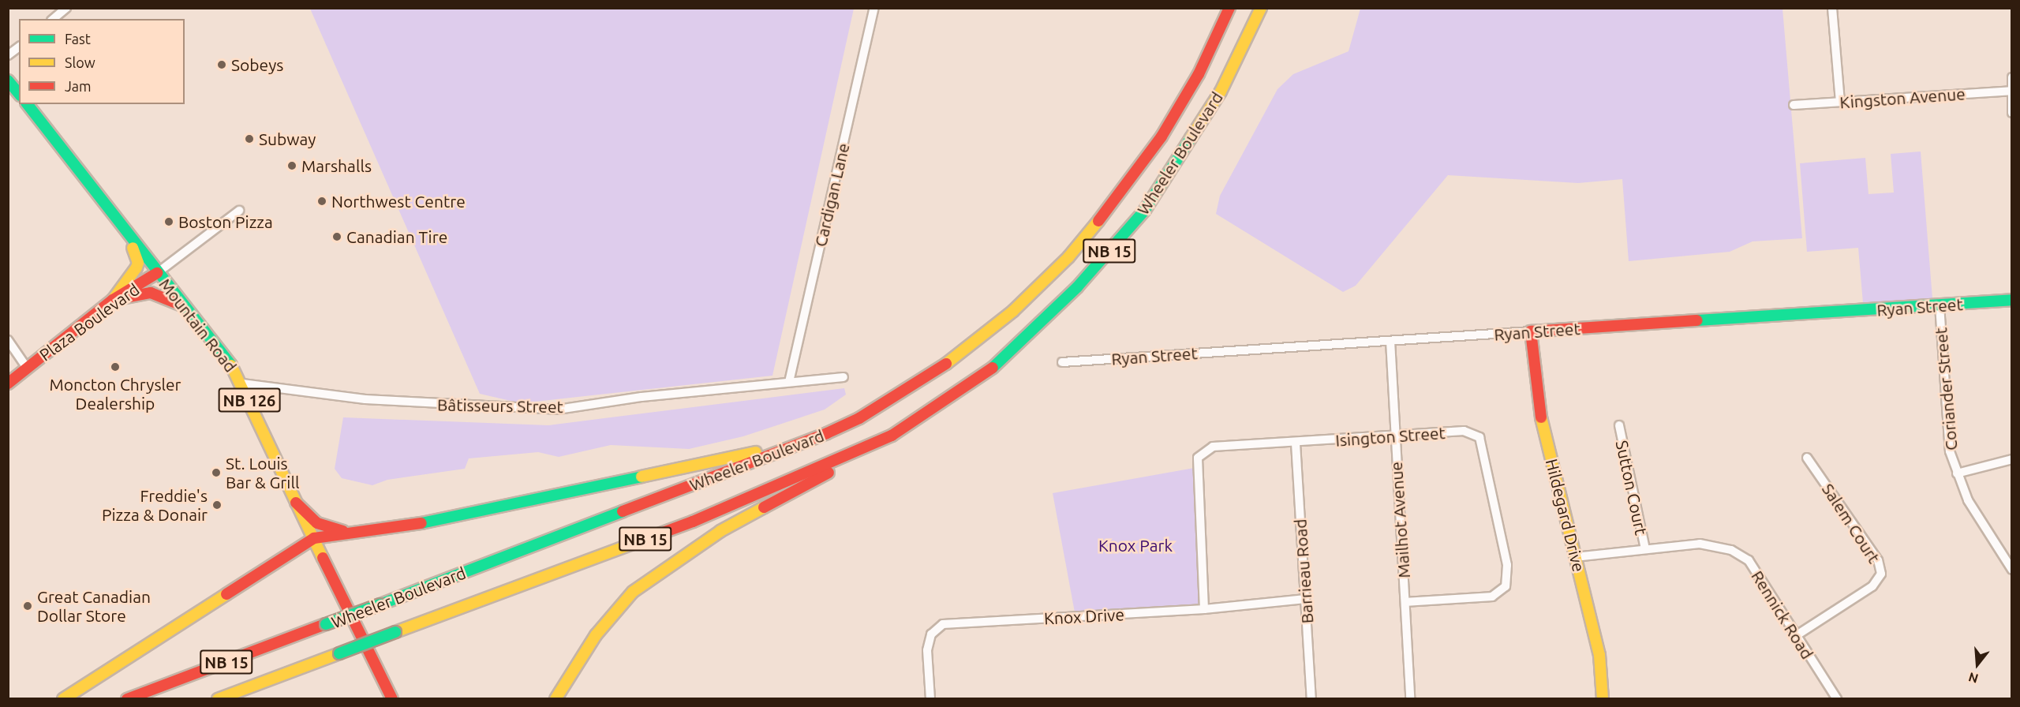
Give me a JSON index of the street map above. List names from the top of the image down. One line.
{"streets":{"main road":["Wheeler Boulevard","NB 15","Ryan Street","Plaza Boulevard","Mountain Road","NB 126","Hildegard Drive"],"street":["Kingston Avenue","Cardigan Lane","Coriander Street","Bâtisseurs Street","Isington Street","Sutton Court","Mailhot Avenue","Salem Court","Barrieau Road","Rennick Road","Knox Drive"]},"crossings":[["Cardigan Lane","Bâtisseurs Street"],["Ryan Street","Coriander Street"],["Ryan Street","Hildegard Drive"],["Ryan Street","Mailhot Avenue"],["Plaza Boulevard","Mountain Road"],["Mountain Road","Bâtisseurs Street"],["Isington Street","Mailhot Avenue"],["Isington Street","Barrieau Road"],["Isington Street","Knox Drive"],["Sutton Court","Rennick Road"],["Hildegard Drive","Rennick Road"],["Salem Court","Rennick Road"],["Barrieau Road","Knox Drive"]],"parks":["Knox Park"],"places":["Sobeys","Subway","Marshalls","Northwest Centre","Boston Pizza","Canadian Tire","Moncton Chrysler Dealership","St. Louis Bar & Grill","Freddie's Pizza & Donair","Great Canadian Dollar Store"],"legend":["Fast","Slow","Jam"],"north":"bottom"}
